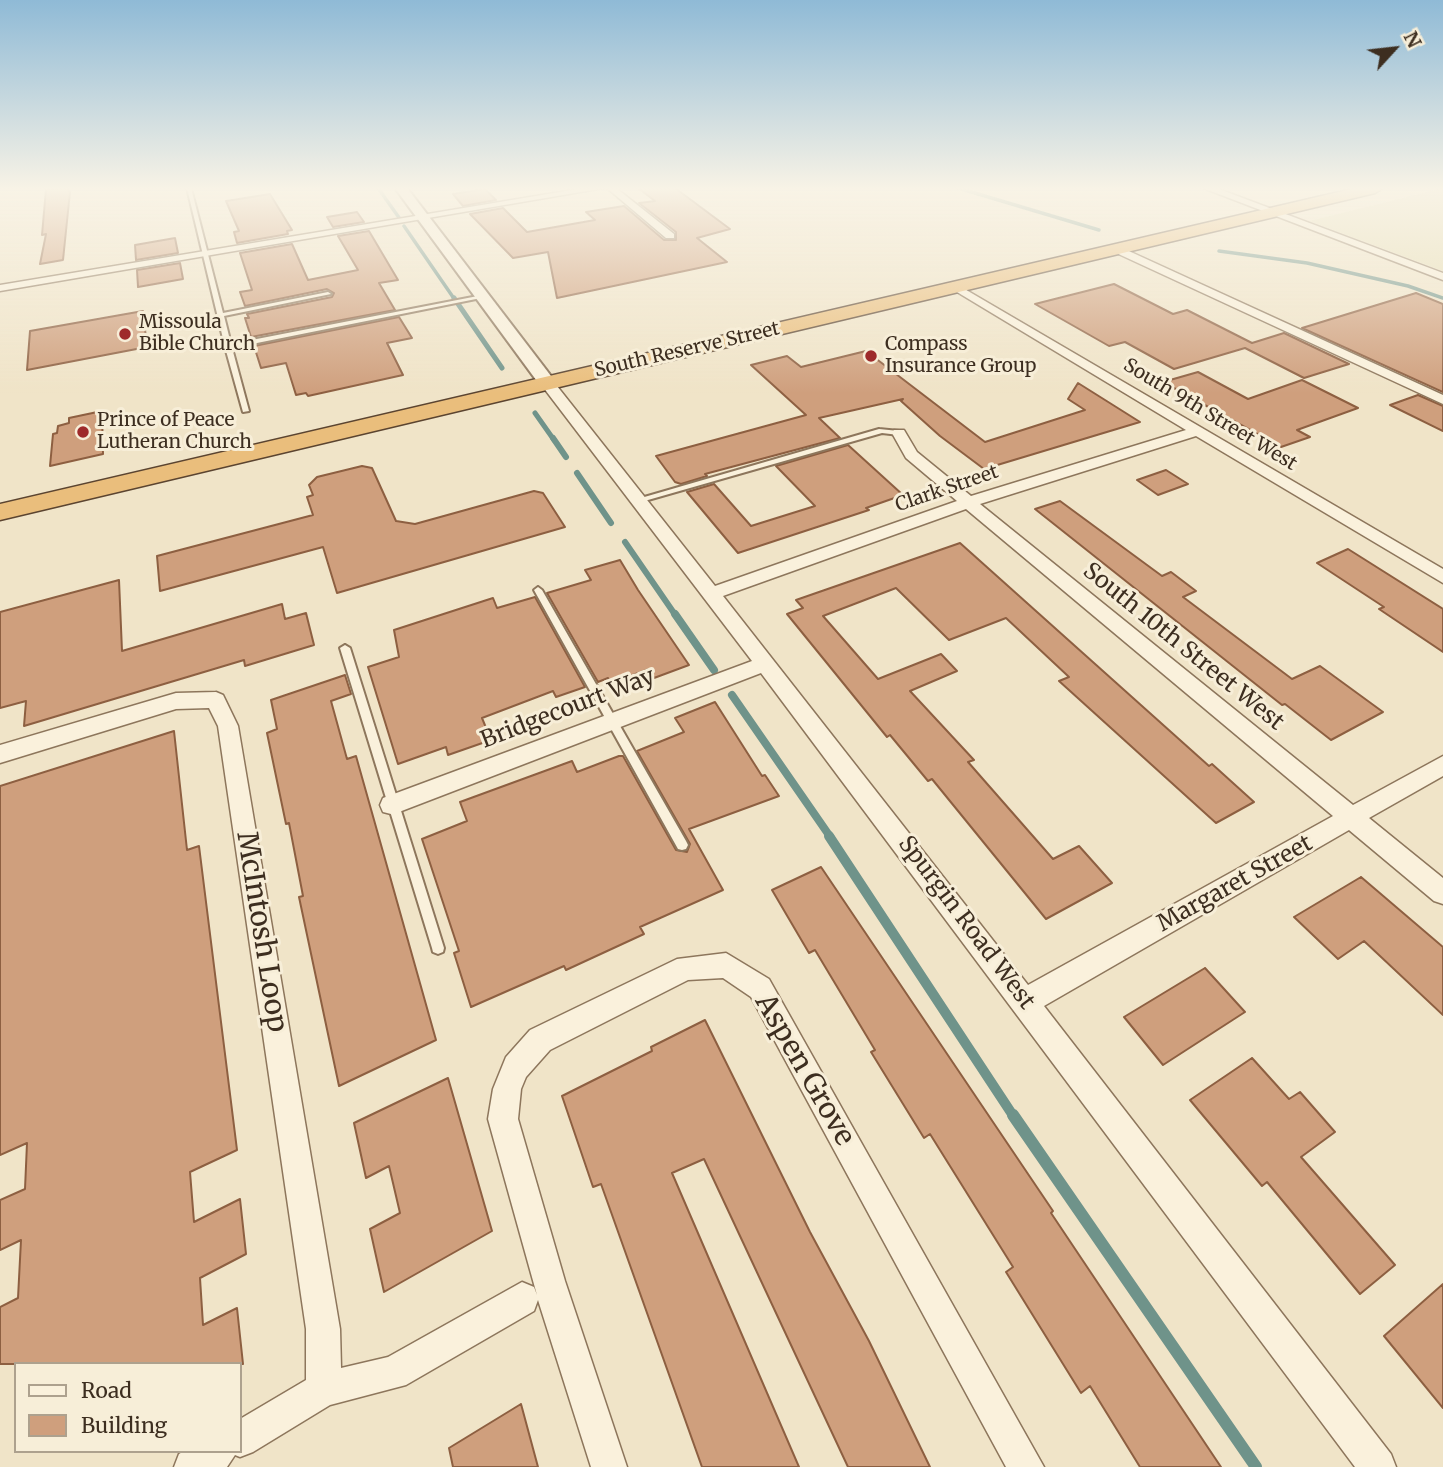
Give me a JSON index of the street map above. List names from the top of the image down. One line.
{"streets":{"highway":["South Reserve Street"],"street":["South 9th Street West","Clark Street","South 10th Street West","Bridgecourt Way","Margaret Street","Spurgin Road West","McIntosh Loop","Aspen Grove"]},"crossings":[["South Reserve Street","South 9th Street West"],["South Reserve Street","Spurgin Road West"],["South 9th Street West","Clark Street"],["Clark Street","South 10th Street West"],["Clark Street","Spurgin Road West"],["South 10th Street West","Margaret Street"],["Bridgecourt Way","Spurgin Road West"],["Margaret Street","Spurgin Road West"]],"places":["Missoula Bible Church","Compass Insurance Group","Prince of Peace Lutheran Church"],"legend":["Road","Building"],"north":"top right"}
